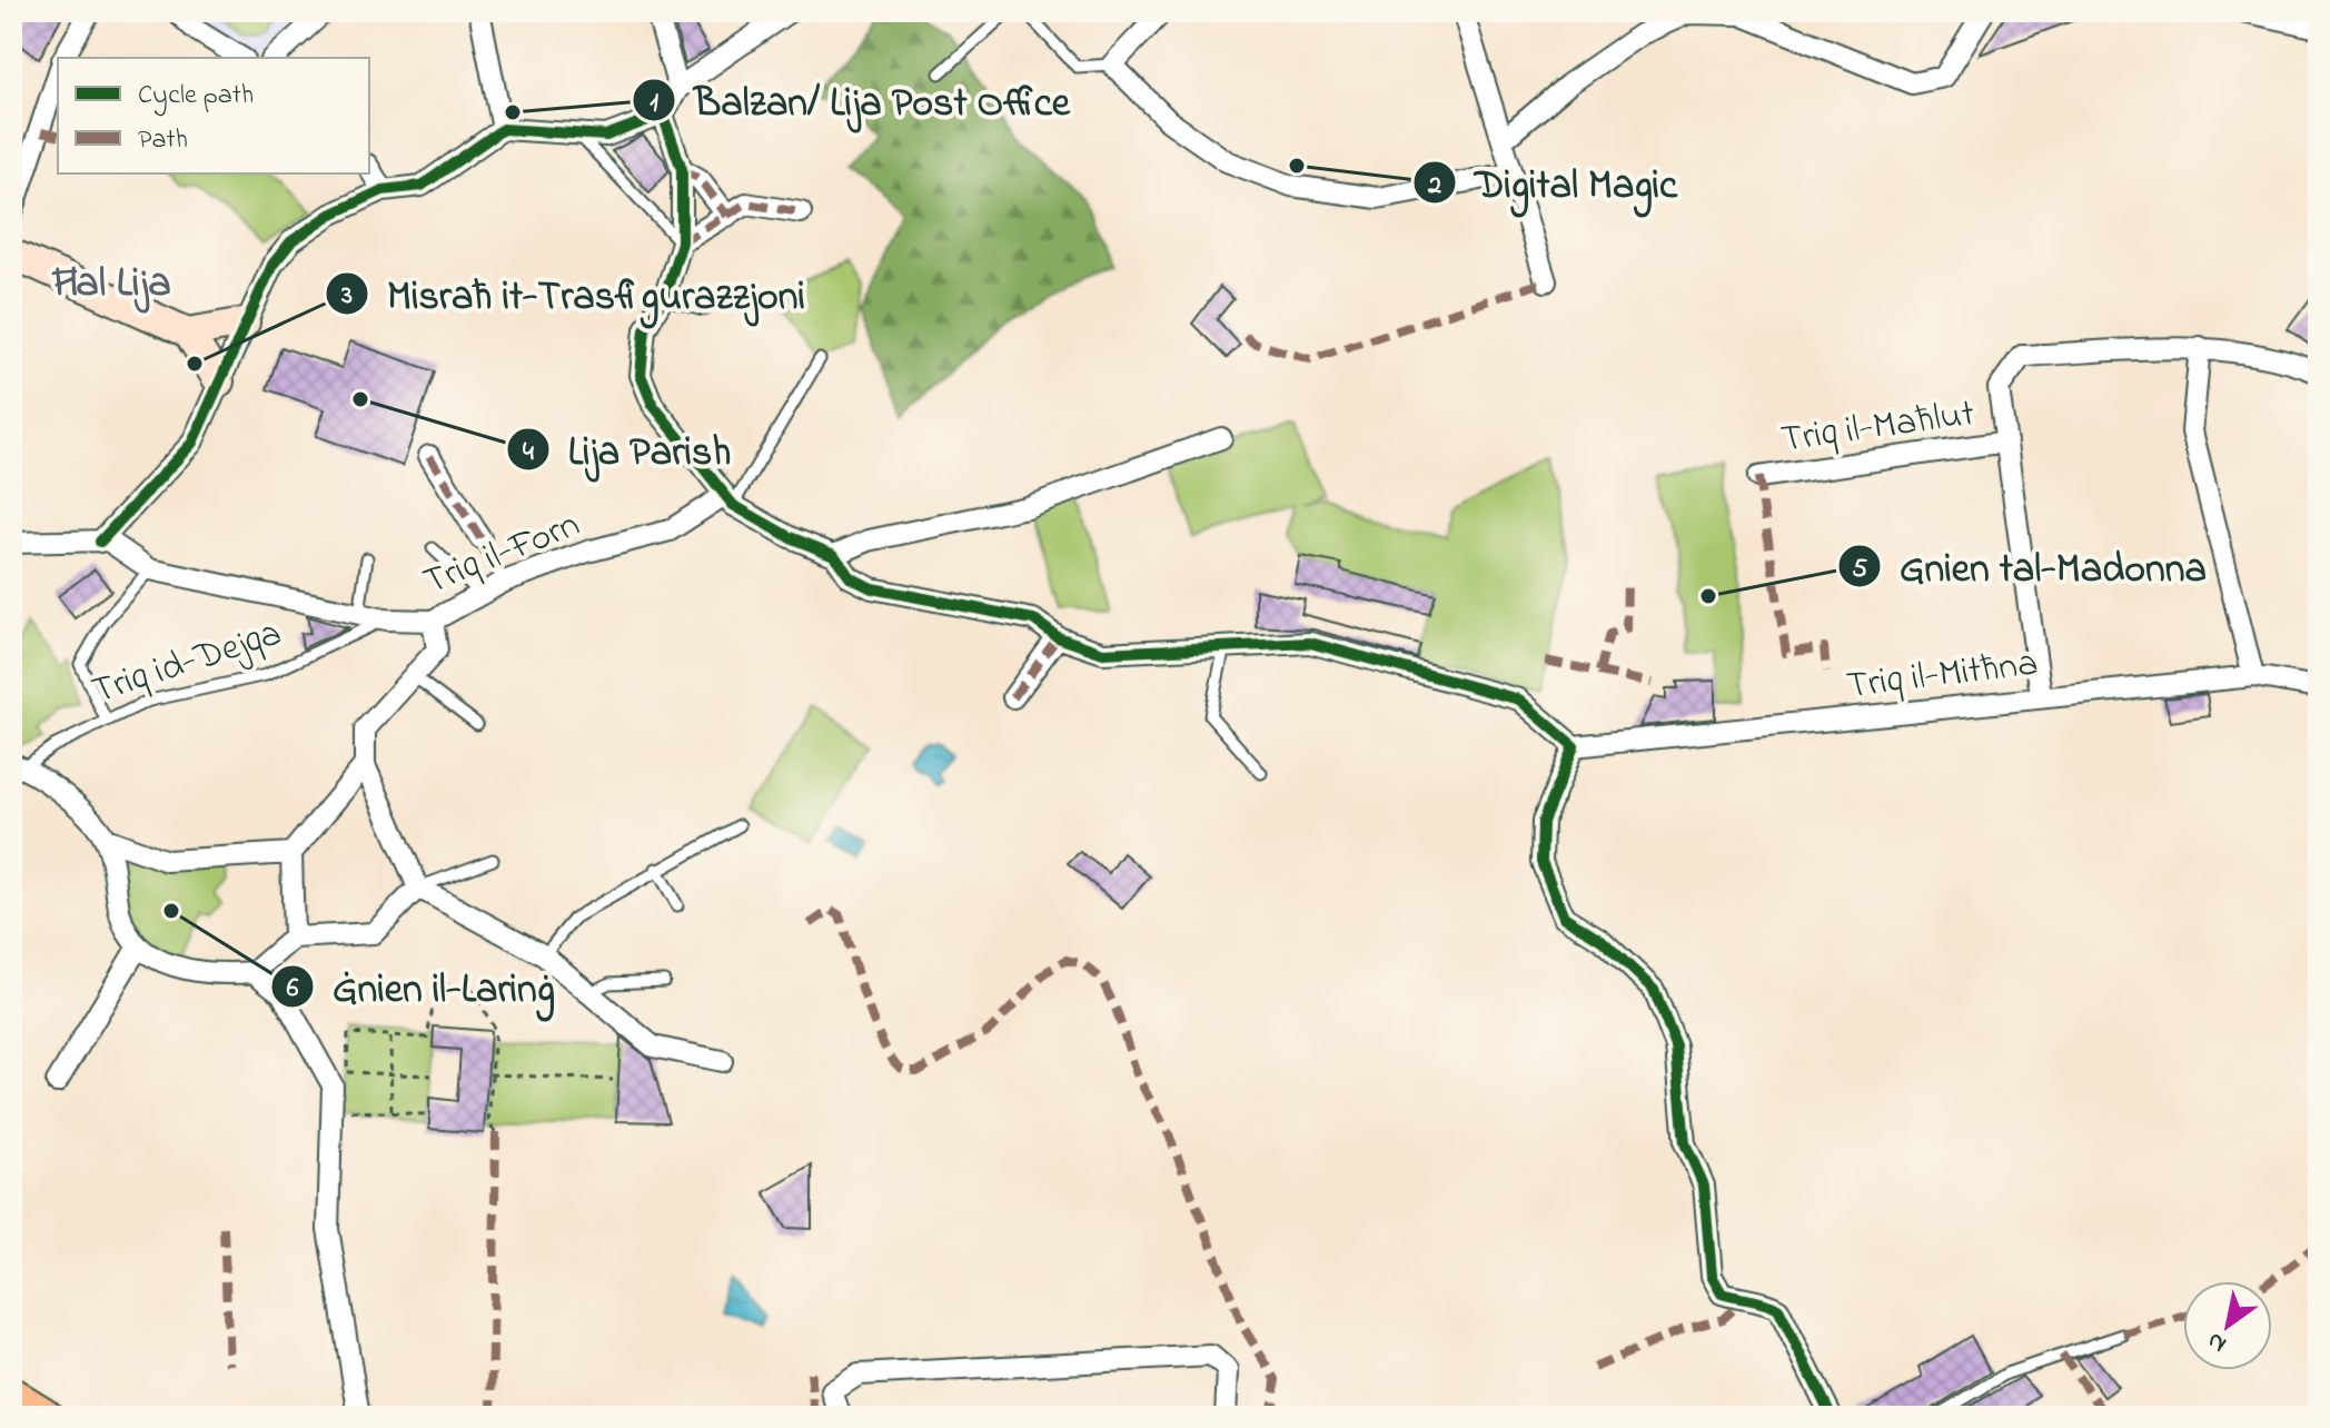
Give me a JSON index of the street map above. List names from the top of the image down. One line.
{"streets":{"street":["Triq il-Maħlut","Triq il-Forn","Triq il-Mitħna"],"lane":["Triq id-Dejqa"]},"crossings":[["Triq il-Forn","Triq id-Dejqa"]],"districts":["Ħal Lija"],"places":["Balzan/ Lija Post Office","Digital Magic","Misraħ it-Trasfigurazzjoni","Lija Parish","Gnien tal-Madonna","Ġnien il-Larinġ"],"legend":["Cycle path","Path"],"north":"bottom left"}
